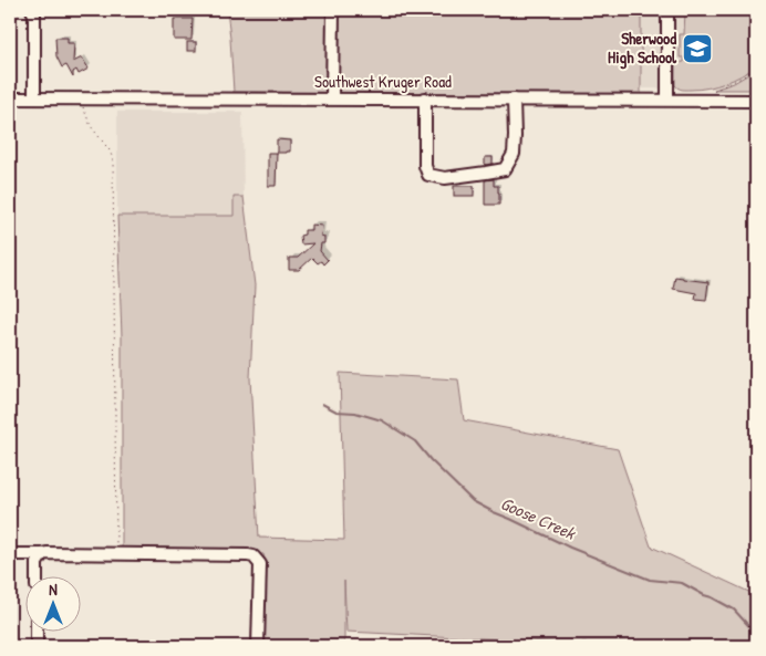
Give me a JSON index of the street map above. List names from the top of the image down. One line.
{"streets":{"street":["Southwest Kruger Road"]},"water":["Goose Creek"],"places":{"school or university":["Sherwood High School"]},"north":"top"}
